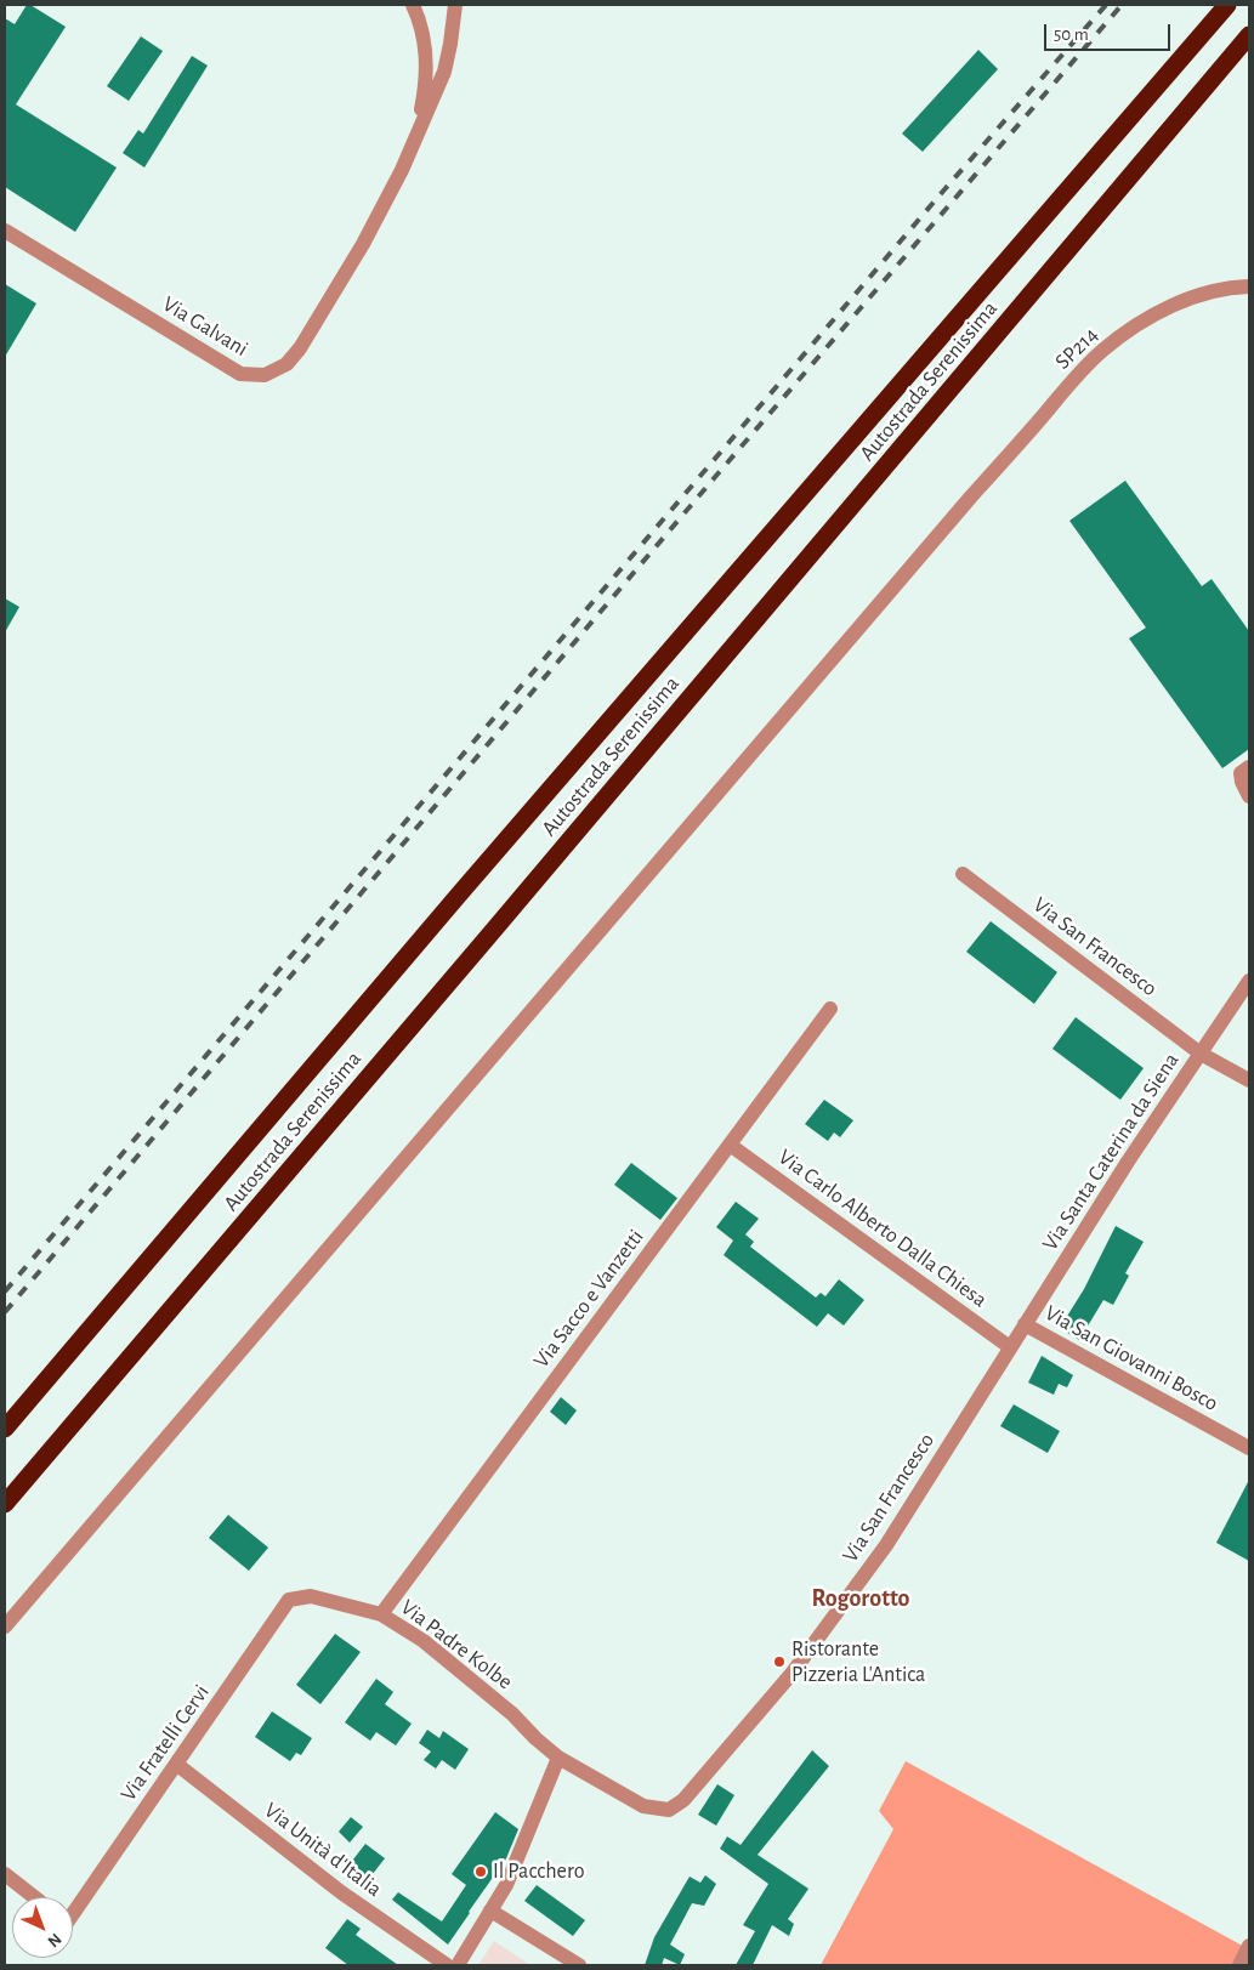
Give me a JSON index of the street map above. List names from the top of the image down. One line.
{"streets":{"highway":["Autostrada Serenissima"],"street":["Via Galvani","SP214","Via San Francesco","Via Santa Caterina da Siena","Via Carlo Alberto Dalla Chiesa","Via Sacco e Vanzetti","Via San Giovanni Bosco","Via Padre Kolbe","Via Fratelli Cervi","Via Unità d'Italia"]},"crossings":[["Via San Francesco","Via Santa Caterina da Siena"],["Via San Francesco","Via Carlo Alberto Dalla Chiesa"],["Via San Francesco","Via Padre Kolbe"],["Via Santa Caterina da Siena","Via Carlo Alberto Dalla Chiesa"],["Via Santa Caterina da Siena","Via San Giovanni Bosco"],["Via Carlo Alberto Dalla Chiesa","Via Sacco e Vanzetti"],["Via Sacco e Vanzetti","Via Padre Kolbe"],["Via Padre Kolbe","Via Fratelli Cervi"],["Via Fratelli Cervi","Via Unità d'Italia"]],"districts":["Rogorotto"],"places":["Ristorante Pizzeria L'Antica","Il Pacchero"],"scale_bar":"50 m","north":"bottom right"}
